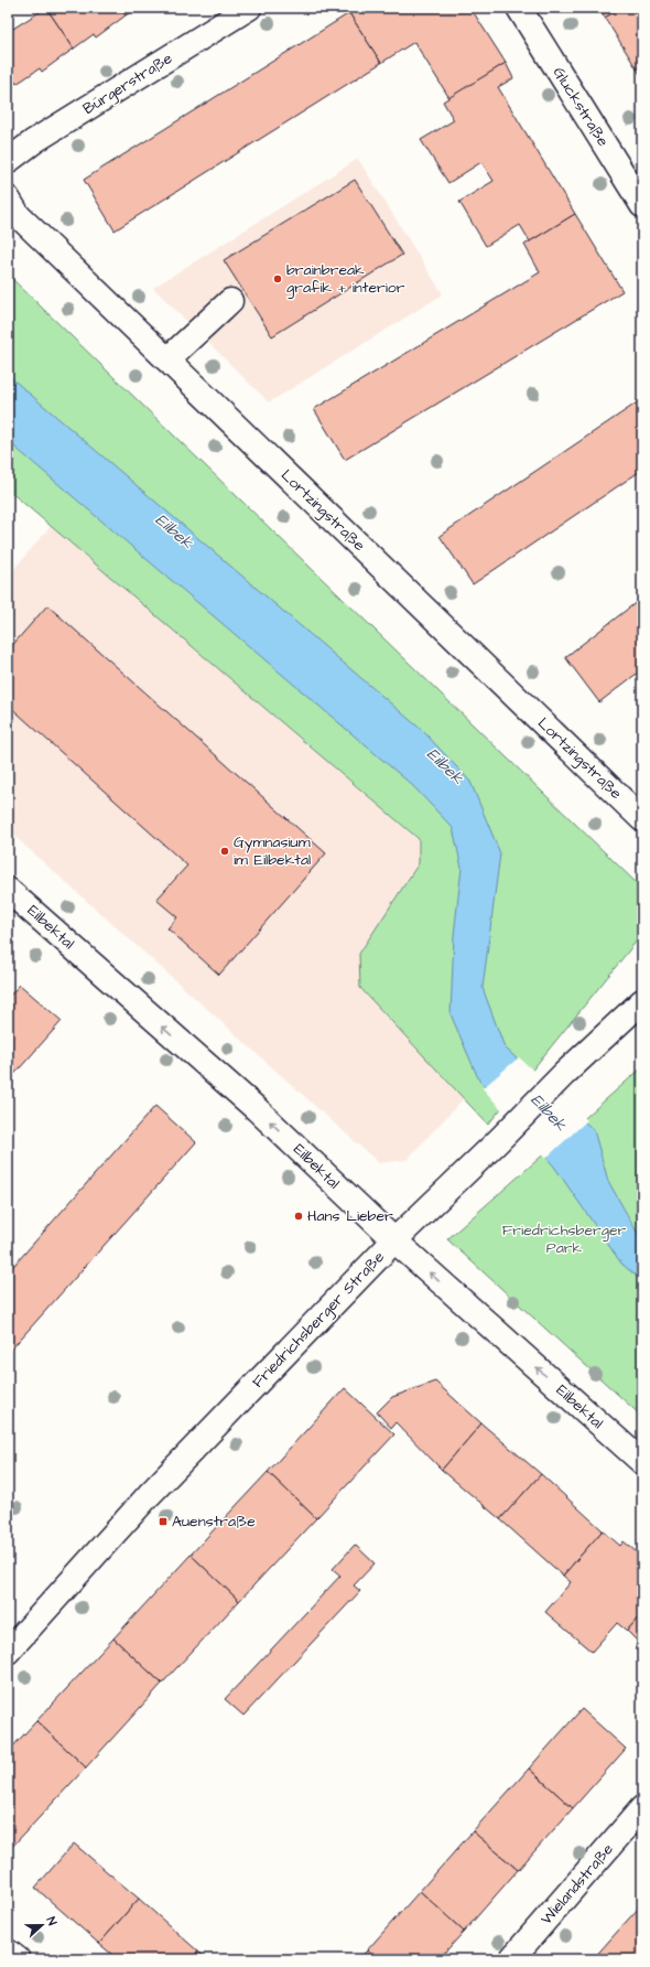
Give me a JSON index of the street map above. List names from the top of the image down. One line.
{"streets":{"street":["Bürgerstraße","Gluckstraße","Lortzingstraße","Eilbektal","Friedrichsberger Straße","Wielandstraße"]},"crossings":[["Eilbektal","Friedrichsberger Straße"]],"one_way":["Eilbektal"],"water":["Eilbek"],"parks":["Friedrichsberger Park"],"places":{"other":["brainbreak grafik + interior","Gymnasium im Eilbektal","Hans Lieber"],"transit":["Auenstraße"]},"north":"right"}
